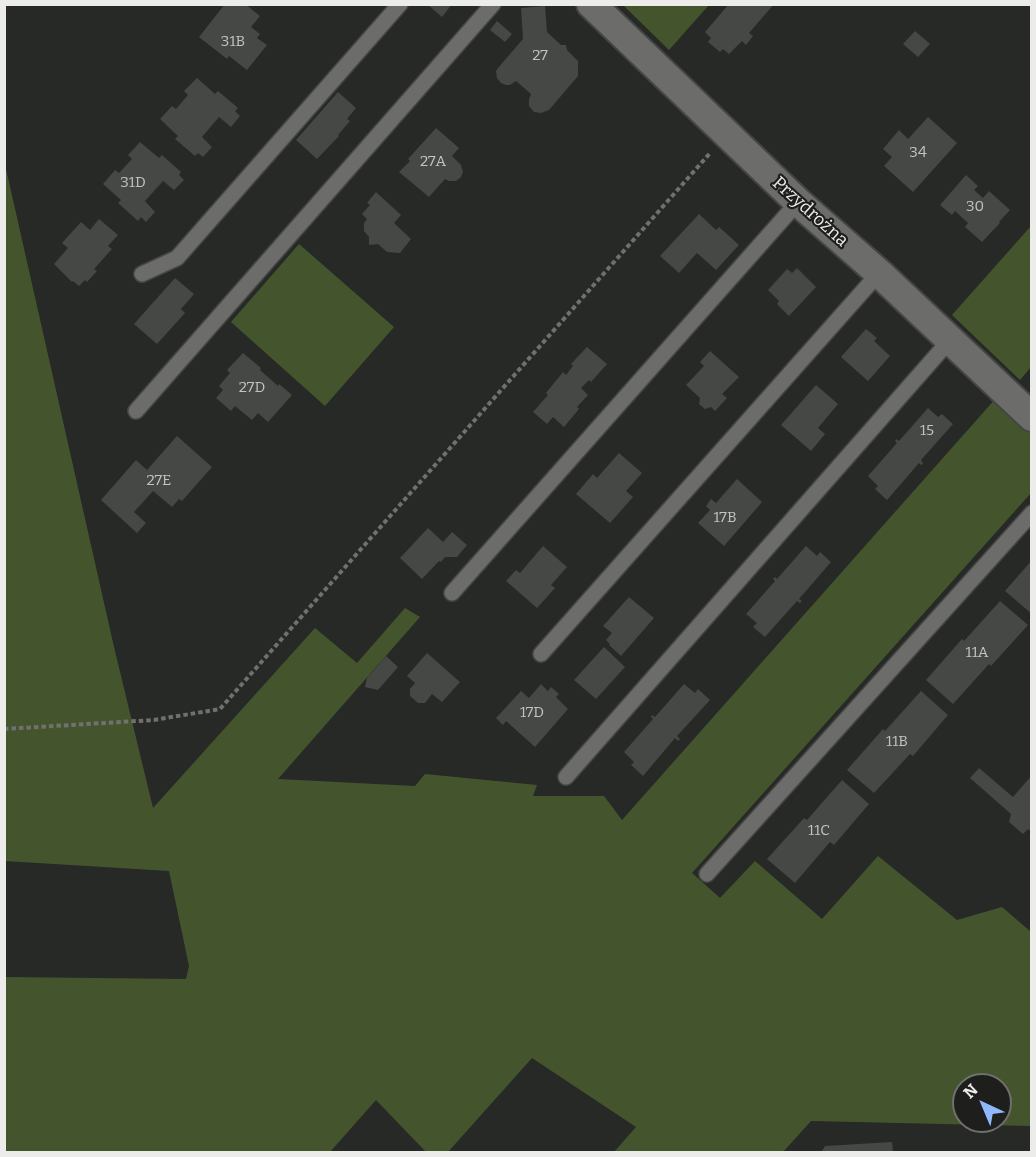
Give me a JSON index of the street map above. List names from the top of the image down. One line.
{"streets":{"street":["Przydrożna"]},"house_numbers":["31B","27","34","27A","31D","30","27D","15","27E","17B","11A","17D","11B","11C"],"north":"top left"}
